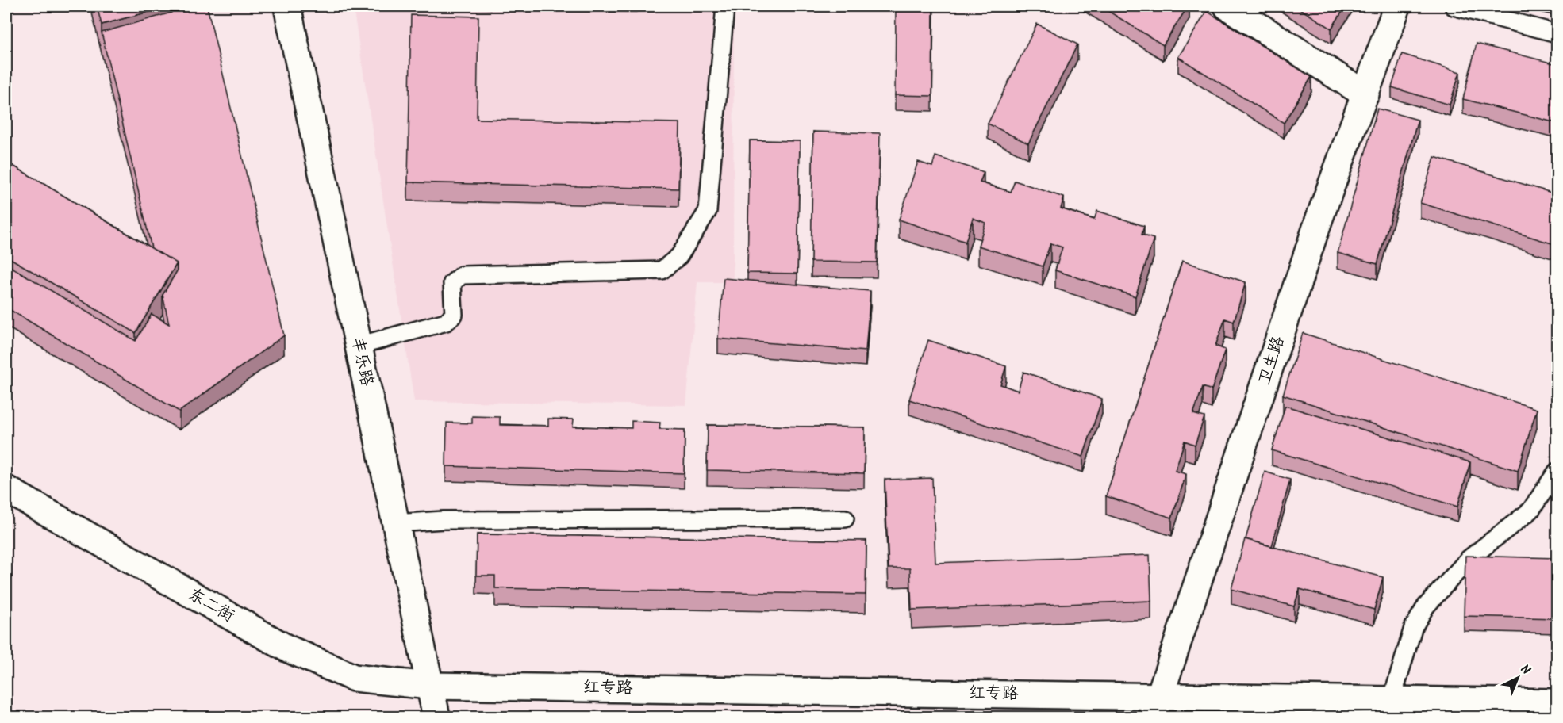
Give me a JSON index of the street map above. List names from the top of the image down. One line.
{"streets":{"street":["卫生路","丰乐路","东二街","红专路"]},"crossings":[["卫生路","红专路"],["丰乐路","东二街"],["丰乐路","红专路"],["东二街","红专路"]],"north":"top right"}
